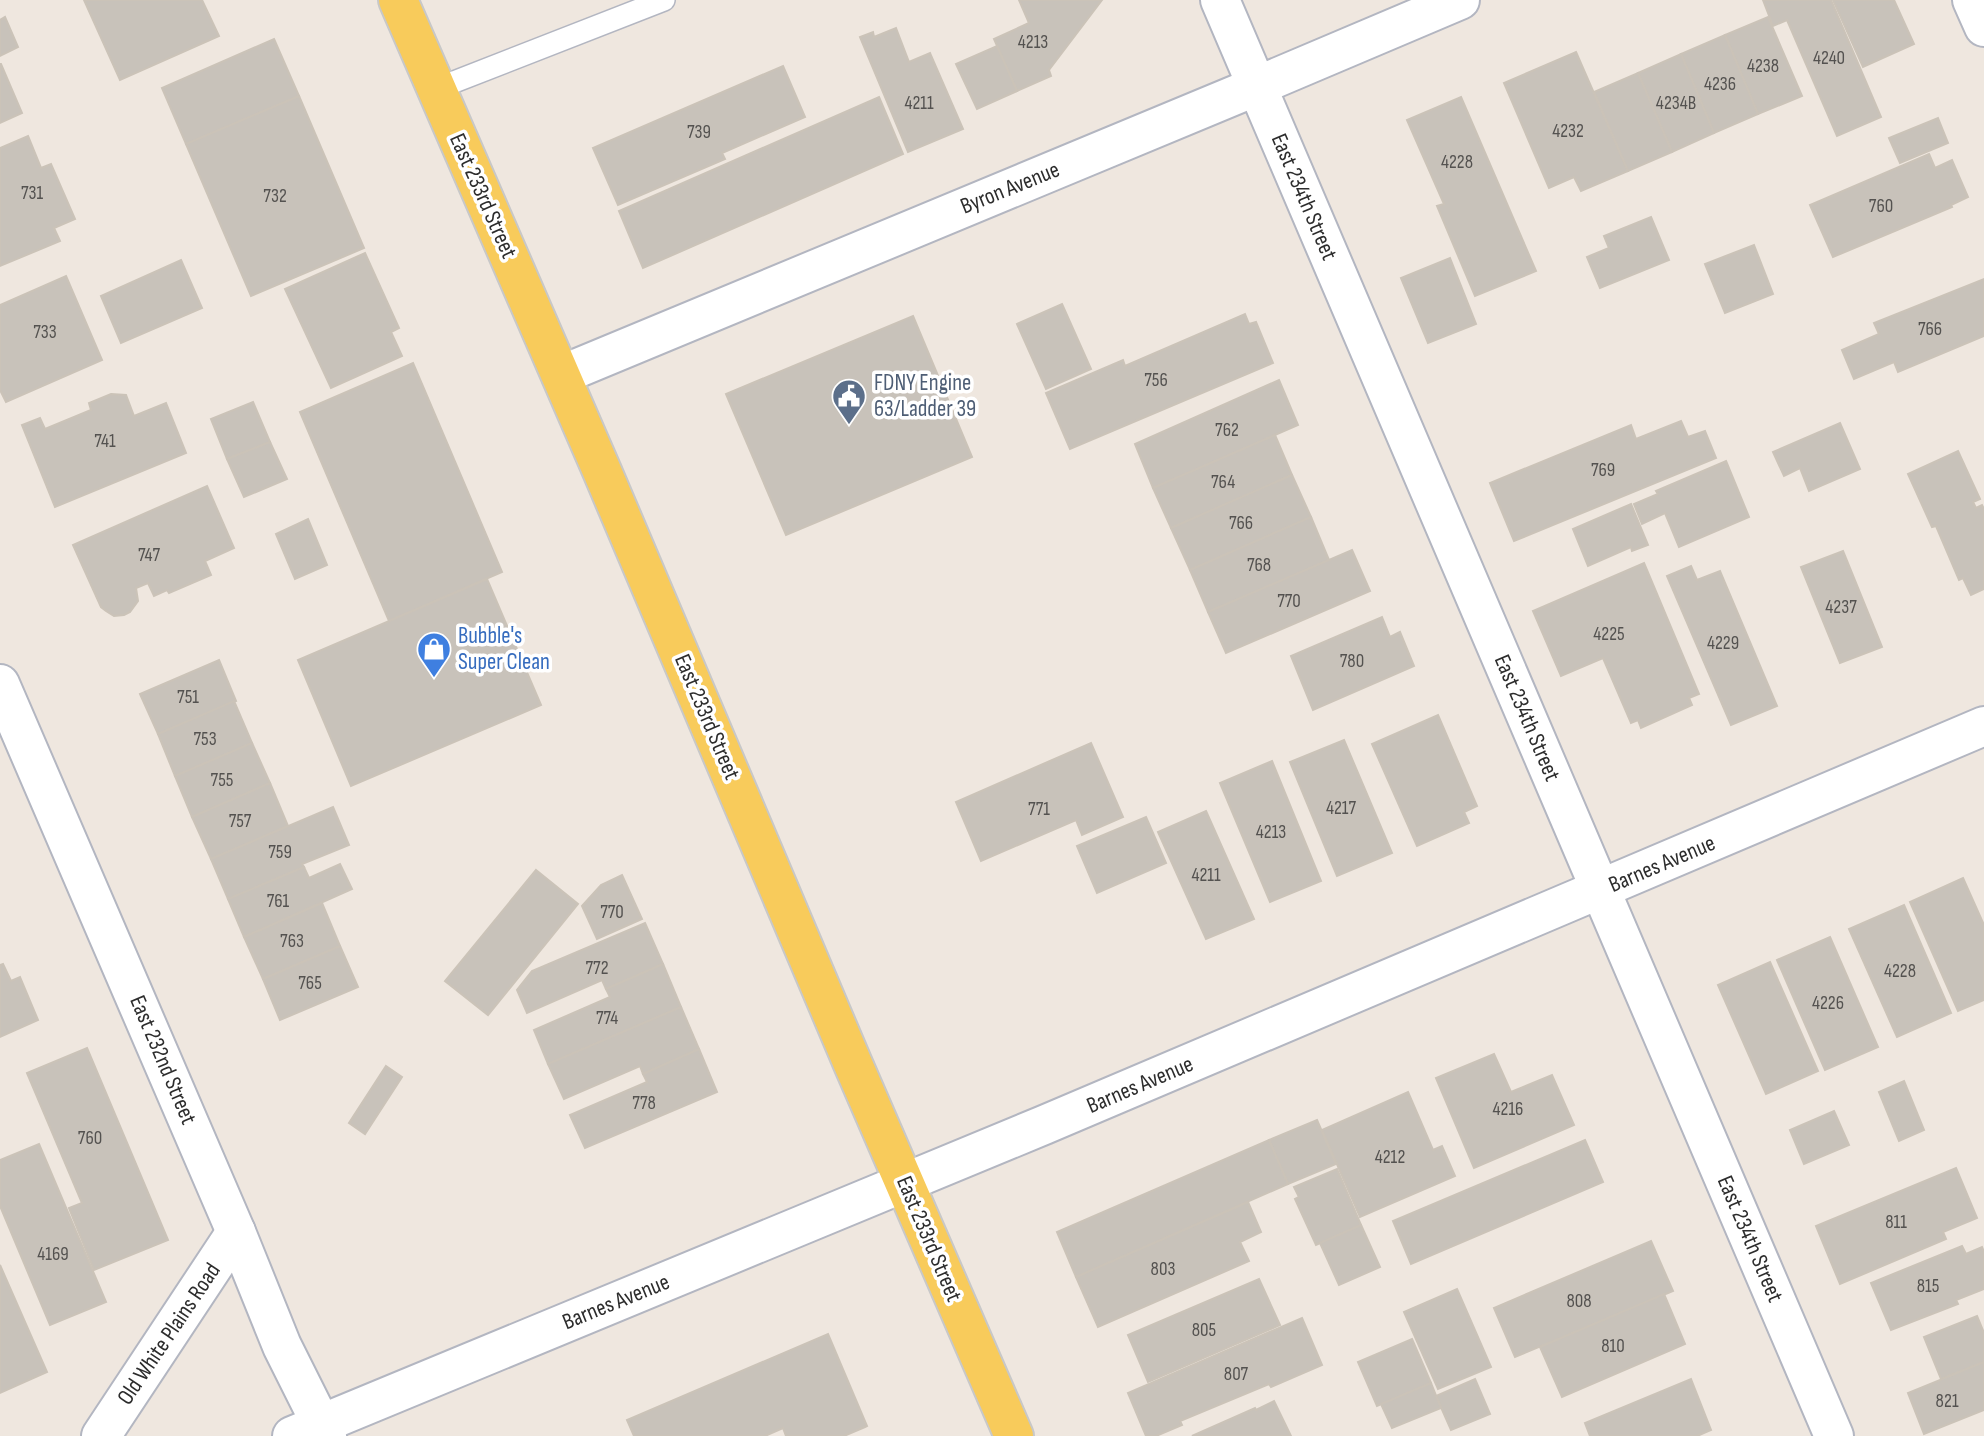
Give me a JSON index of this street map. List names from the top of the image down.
{
  "streets": {
    "main road": ["East 233rd Street"],
    "street": [
      "Byron Avenue",
      "East 234th Street",
      "Barnes Avenue",
      "East 232nd Street",
      "Old White Plains Road"
    ]
  },
  "crossings": [
    ["Byron Avenue", "East 233rd Street"],
    ["Byron Avenue", "East 234th Street"],
    ["East 233rd Street", "Barnes Avenue"],
    ["East 234th Street", "Barnes Avenue"],
    ["Barnes Avenue", "East 232nd Street"],
    ["East 232nd Street", "Old White Plains Road"]
  ],
  "places": {
    "public building": ["FDNY Engine 63/Ladder 39"],
    "shop": ["Bubble's Super Clean"]
  },
  "house_numbers": [
    "4213",
    "4240",
    "4238",
    "4236",
    "4211",
    "4234B",
    "4232",
    "739",
    "4228",
    "731",
    "732",
    "760",
    "766",
    "733",
    "756",
    "762",
    "741",
    "769",
    "764",
    "766",
    "747",
    "768",
    "770",
    "4237",
    "4225",
    "4229",
    "780",
    "751",
    "753",
    "755",
    "4217",
    "771",
    "757",
    "4213",
    "759",
    "4211",
    "761",
    "770",
    "763",
    "772",
    "4228",
    "765",
    "4226",
    "774",
    "778",
    "4216",
    "760",
    "4212",
    "811",
    "4169",
    "803",
    "815",
    "808",
    "805",
    "810",
    "807",
    "821"
  ]
}
